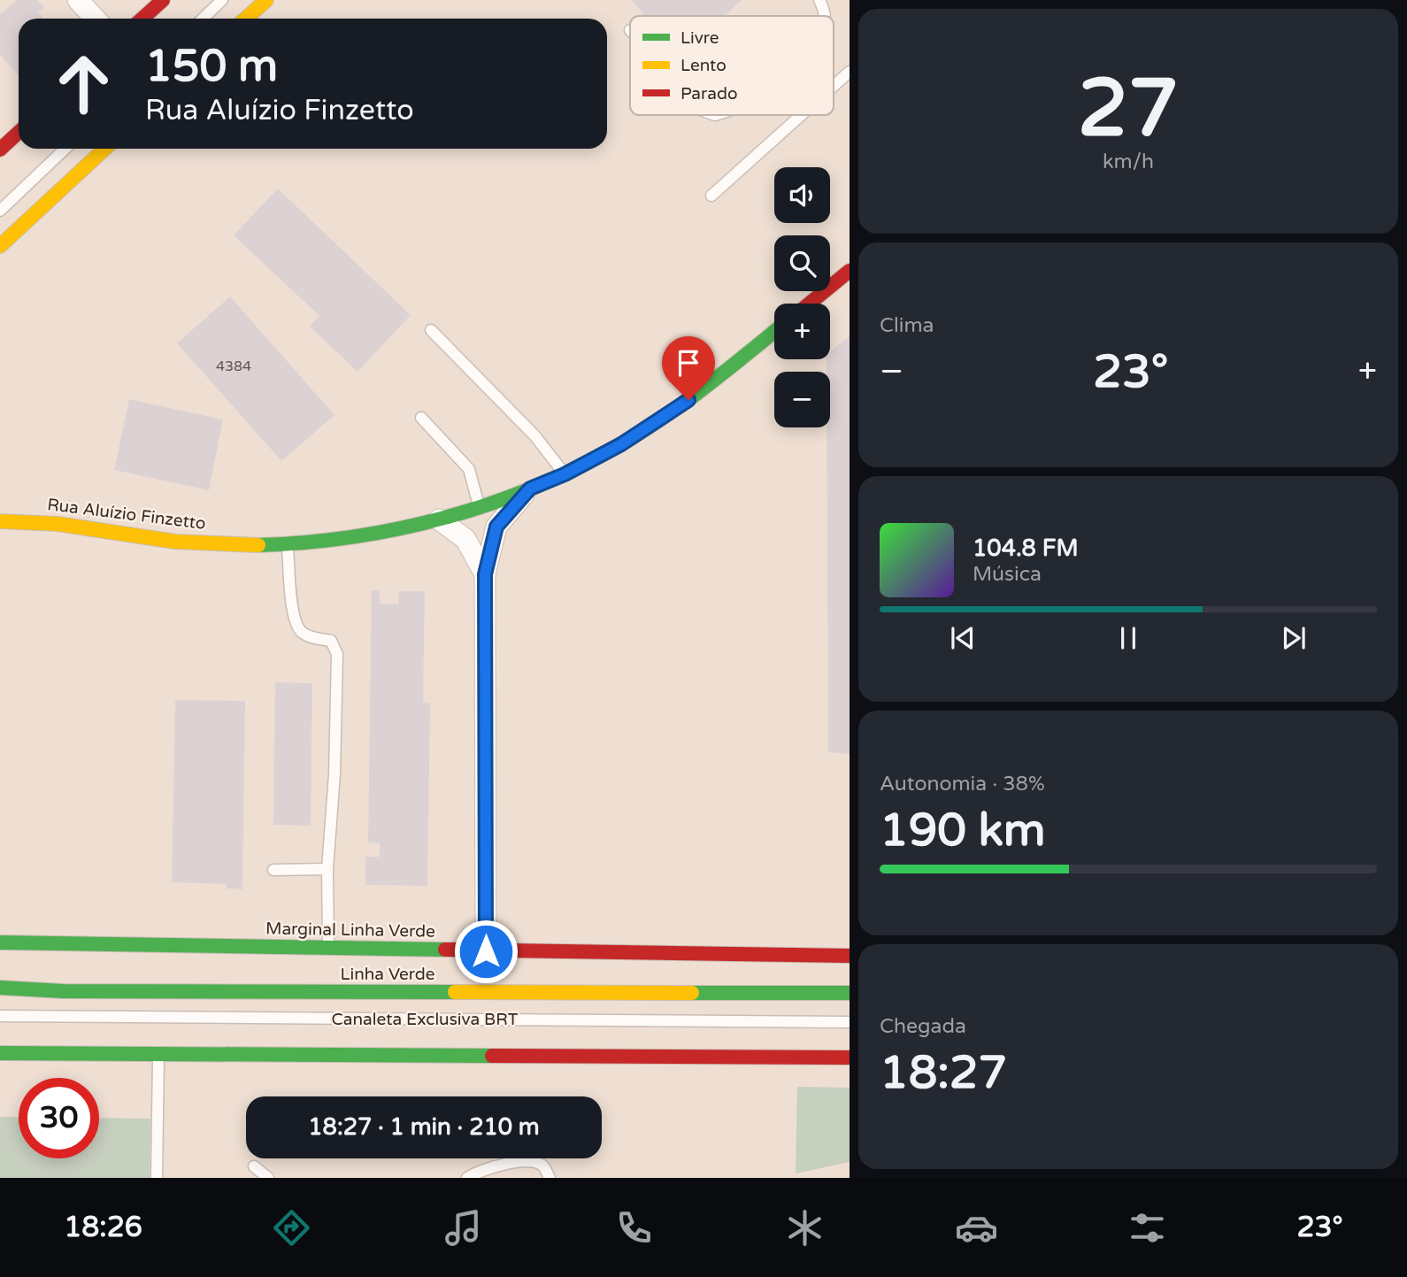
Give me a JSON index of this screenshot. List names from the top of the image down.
{
  "streets": {
    "main road": ["Rua Aluízio Finzetto", "Marginal Linha Verde", "Linha Verde"],
    "lane": ["Canaleta Exclusiva BRT"]
  },
  "house_numbers": ["4384"],
  "legend": ["Livre", "Lento", "Parado"],
  "page": {
    "tile": [
      ["27", "km/h"],
      "Clima",
      ["Autonomia · 38%", "190 km"],
      ["Chegada", "18:27"]
    ],
    "turn": ["150 m", "Rua Aluízio Finzetto"],
    "map_buttons": ["+", "−"],
    "heat": ["−", "23°", "+"],
    "song": ["104.8 FM", "Música"],
    "limit": "30",
    "trip": "18:27 · 1 min · 210 m",
    "tabs": ["18:26", "23°"]
  }
}
